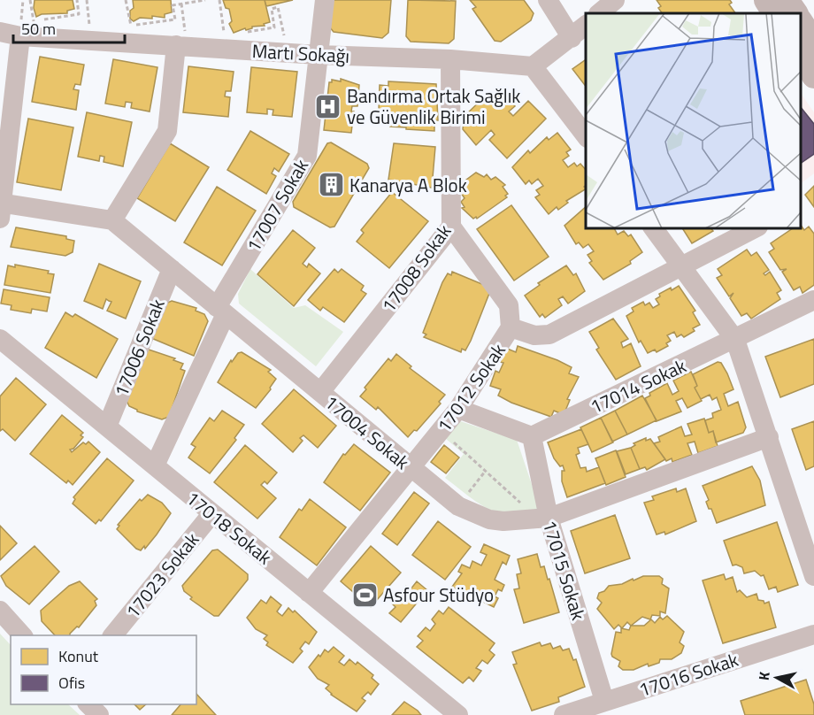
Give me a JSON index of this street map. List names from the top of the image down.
{
  "streets": {
    "street": [
      "Martı Sokağı",
      "17007 Sokak",
      "17008 Sokak",
      "17006 Sokak",
      "17014 Sokak",
      "17012 Sokak",
      "17004 Sokak",
      "17018 Sokak",
      "17015 Sokak",
      "17023 Sokak",
      "17016 Sokak"
    ]
  },
  "crossings": [
    ["Martı Sokağı", "17007 Sokak"],
    ["Martı Sokağı", "17008 Sokak"],
    ["17007 Sokak", "17004 Sokak"],
    ["17007 Sokak", "17018 Sokak"],
    ["17008 Sokak", "17004 Sokak"],
    ["17006 Sokak", "17004 Sokak"],
    ["17006 Sokak", "17018 Sokak"],
    ["17014 Sokak", "17015 Sokak"],
    ["17012 Sokak", "17004 Sokak"],
    ["17012 Sokak", "17018 Sokak"],
    ["17004 Sokak", "17015 Sokak"],
    ["17018 Sokak", "17023 Sokak"],
    ["17015 Sokak", "17016 Sokak"]
  ],
  "places": {
    "hospital": ["Bandırma Ortak Sağlık ve Güvenlik Birimi"],
    "building": ["Kanarya A Blok"],
    "sports": ["Asfour Stüdyo"]
  },
  "legend": ["Konut", "Ofis"],
  "scale_bar": "50 m",
  "north": "left"
}
